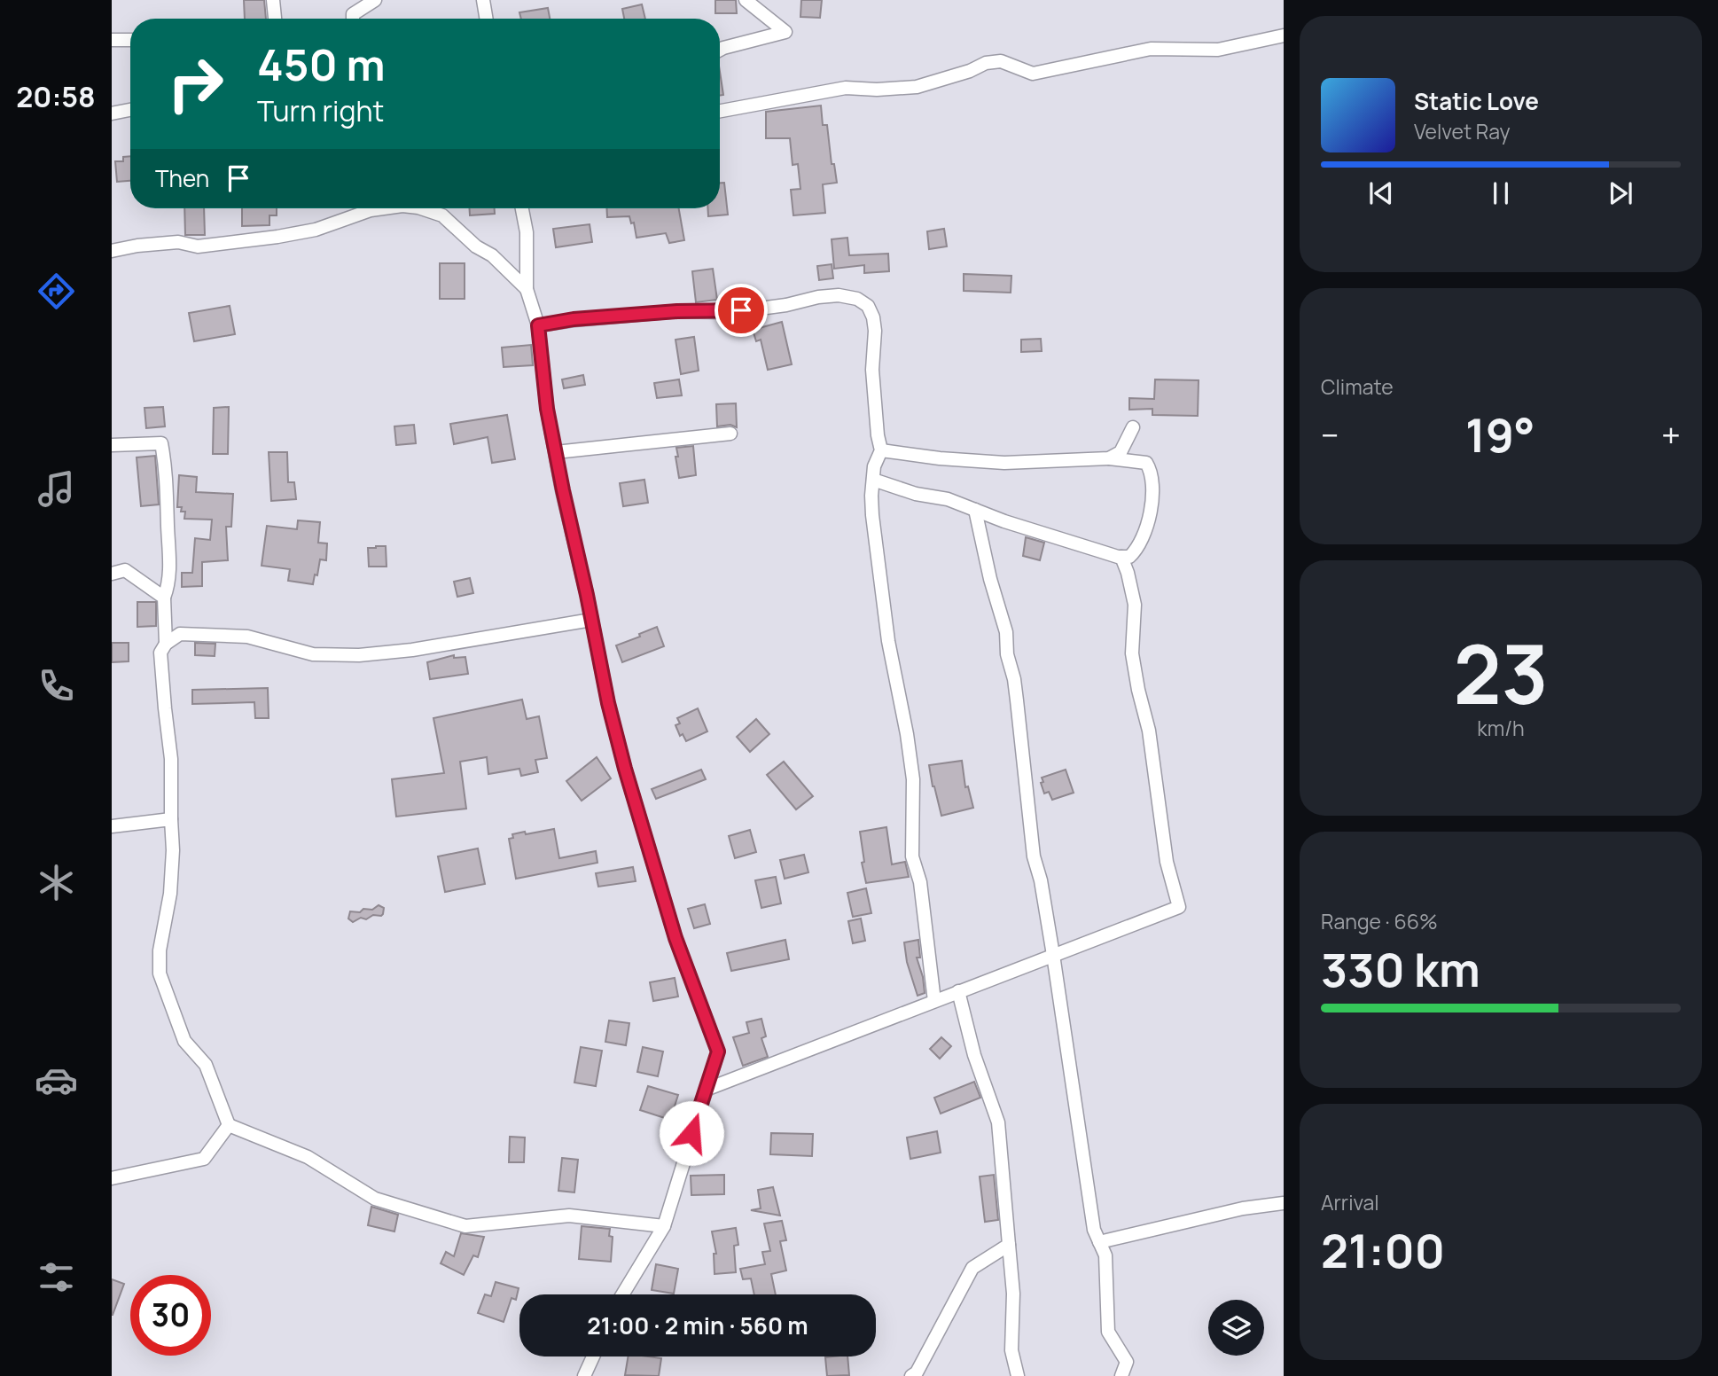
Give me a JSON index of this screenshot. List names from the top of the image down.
{
  "page": {
    "tabs": "20:58",
    "turn": ["450 m", "Turn right"],
    "song": ["Static Love", "Velvet Ray"],
    "then": "Then",
    "tile": [
      "Climate",
      ["23", "km/h"],
      ["Range · 66%", "330 km"],
      ["Arrival", "21:00"]
    ],
    "heat": ["−", "19°", "+"],
    "limit": "30",
    "trip": "21:00 · 2 min · 560 m"
  }
}
